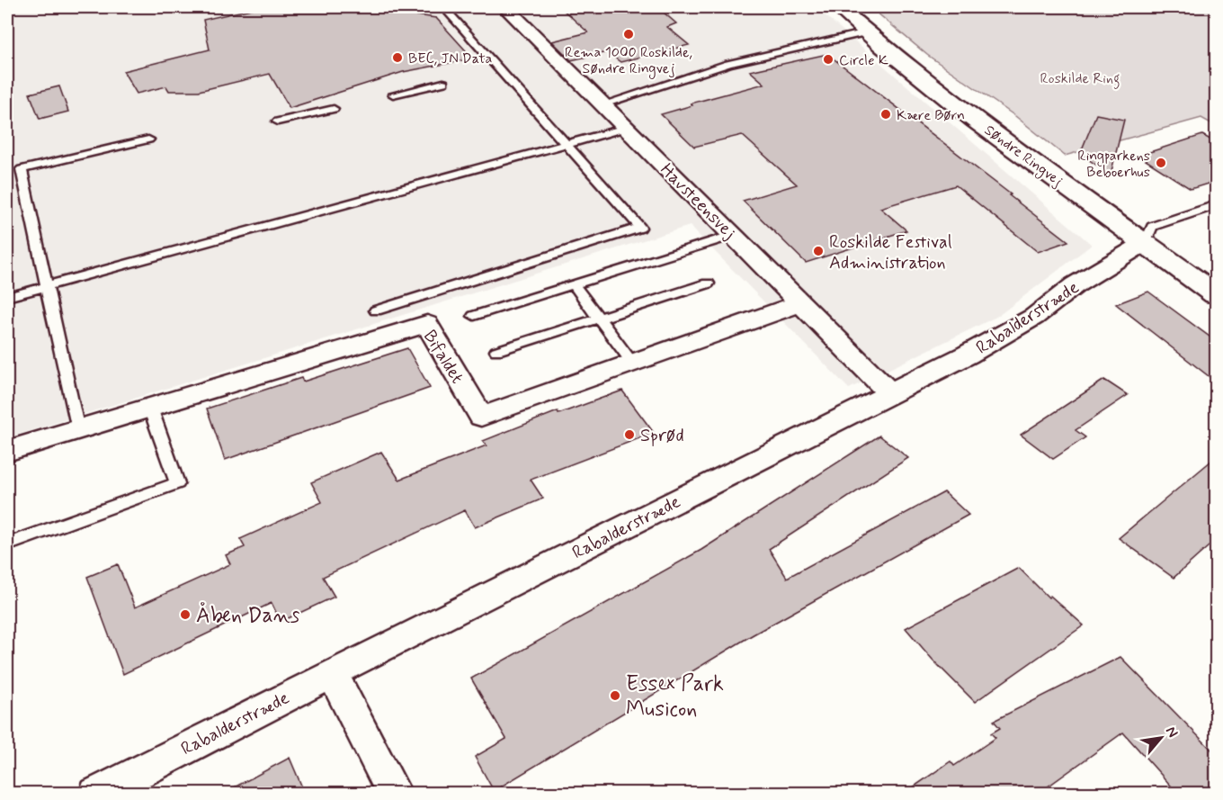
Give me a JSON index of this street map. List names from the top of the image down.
{
  "streets": {
    "main road": ["Søndre Ringvej"],
    "street": ["Havsteensvej", "Rabalderstræde", "Bifaldet"]
  },
  "crossings": [
    ["Søndre Ringvej", "Rabalderstræde"],
    ["Havsteensvej", "Rabalderstræde"],
    ["Havsteensvej", "Bifaldet"]
  ],
  "parks": ["Roskilde Ring"],
  "places": [
    "Rema 1000 Roskilde, Søndre Ringvej",
    "BEC, JN Data",
    "Circle K",
    "Kære Børn",
    "Ringparkens Beboerhus",
    "Roskilde Festival Administration",
    "Sprød",
    "Åben Dans",
    "Essex Park Musicon"
  ],
  "north": "top right"
}
